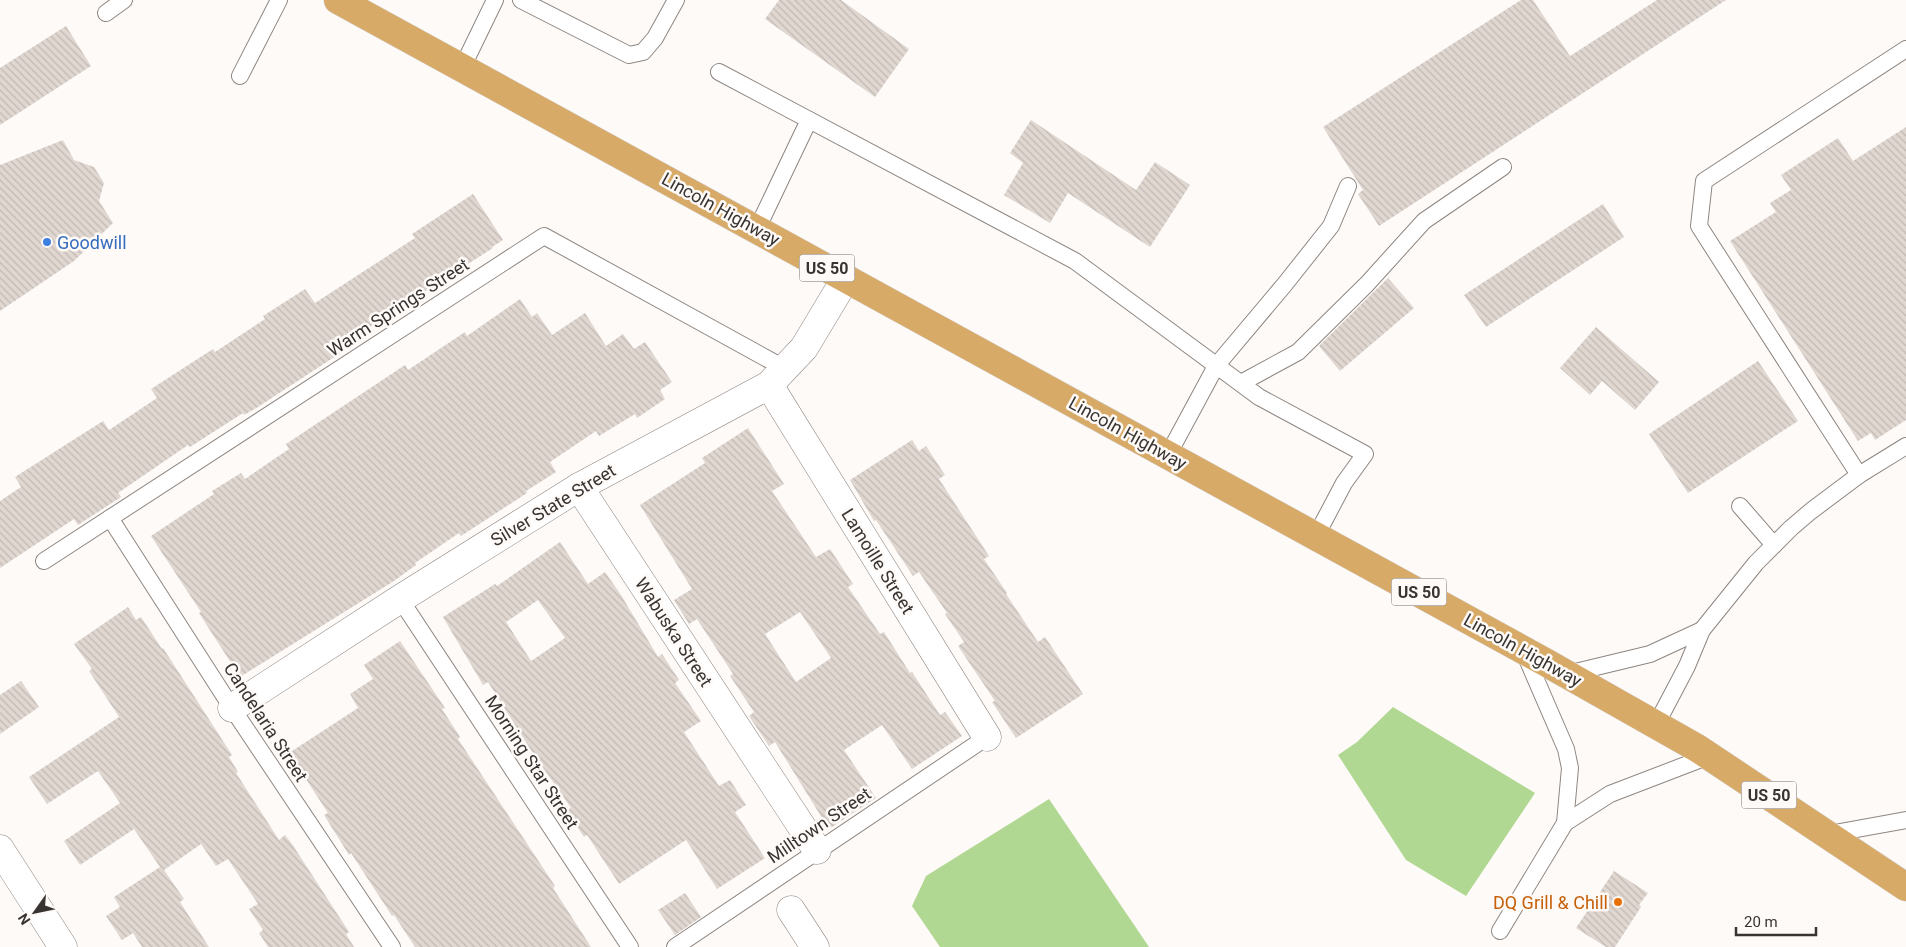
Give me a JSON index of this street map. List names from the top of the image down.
{
  "streets": {
    "highway": ["Lincoln Highway", "US 50"],
    "street": ["Silver State Street", "Lamoille Street", "Wabuska Street"],
    "lane": [
      "Warm Springs Street",
      "Candelaria Street",
      "Morning Star Street",
      "Milltown Street"
    ]
  },
  "crossings": [
    ["Lincoln Highway", "Silver State Street"],
    ["Warm Springs Street", "Silver State Street"],
    ["Warm Springs Street", "Lamoille Street"],
    ["Warm Springs Street", "Candelaria Street"],
    ["Silver State Street", "Lamoille Street"],
    ["Silver State Street", "Wabuska Street"],
    ["Silver State Street", "Candelaria Street"],
    ["Silver State Street", "Morning Star Street"],
    ["Lamoille Street", "Milltown Street"],
    ["Wabuska Street", "Milltown Street"]
  ],
  "places": ["Goodwill", "DQ Grill & Chill"],
  "scale_bar": "20 m",
  "north": "bottom left"
}
